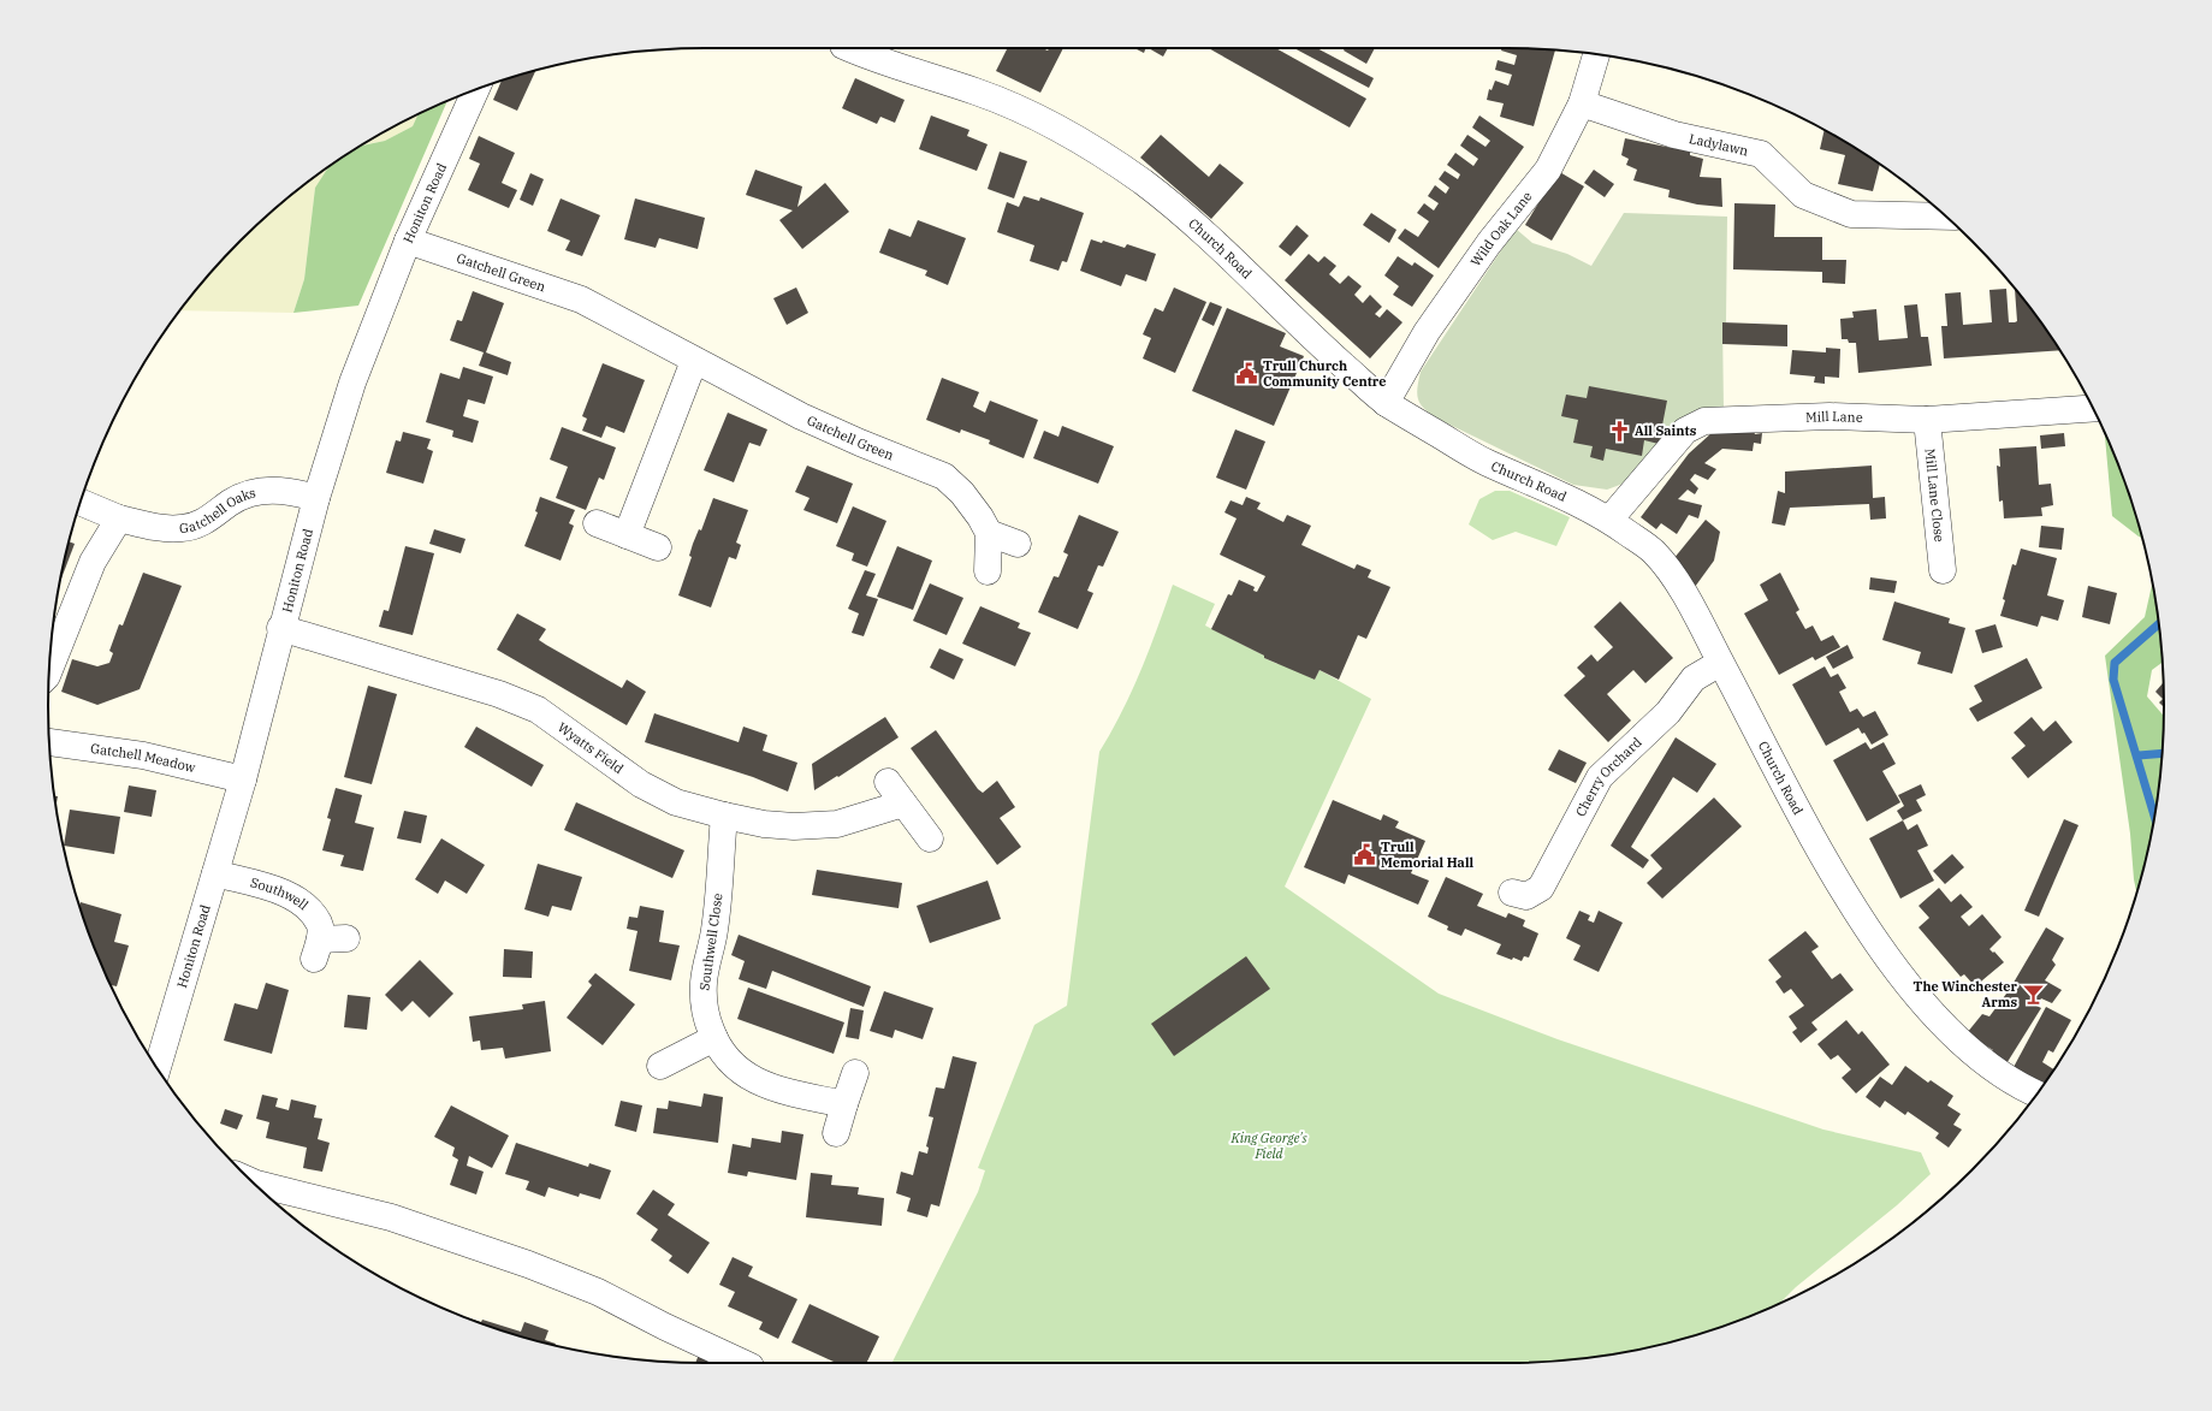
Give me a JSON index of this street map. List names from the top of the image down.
{
  "streets": {
    "street": [
      "Ladylawn",
      "Honiton Road",
      "Wild Oak Lane",
      "Church Road",
      "Gatchell Green",
      "Mill Lane",
      "Mill Lane Close",
      "Gatchell Oaks",
      "Wyatts Field",
      "Gatchell Meadow",
      "Cherry Orchard",
      "Southwell",
      "Southwell Close"
    ]
  },
  "crossings": [
    ["Ladylawn", "Wild Oak Lane"],
    ["Honiton Road", "Gatchell Green"],
    ["Honiton Road", "Gatchell Oaks"],
    ["Honiton Road", "Wyatts Field"],
    ["Honiton Road", "Gatchell Meadow"],
    ["Honiton Road", "Southwell"],
    ["Wild Oak Lane", "Church Road"],
    ["Church Road", "Mill Lane"],
    ["Church Road", "Cherry Orchard"],
    ["Mill Lane", "Mill Lane Close"],
    ["Wyatts Field", "Southwell Close"]
  ],
  "parks": ["King George's Field"],
  "places": {
    "public building": ["Trull Church Community Centre", "Trull Memorial Hall"],
    "church": ["All Saints"],
    "bar": ["The Winchester Arms"]
  }
}
